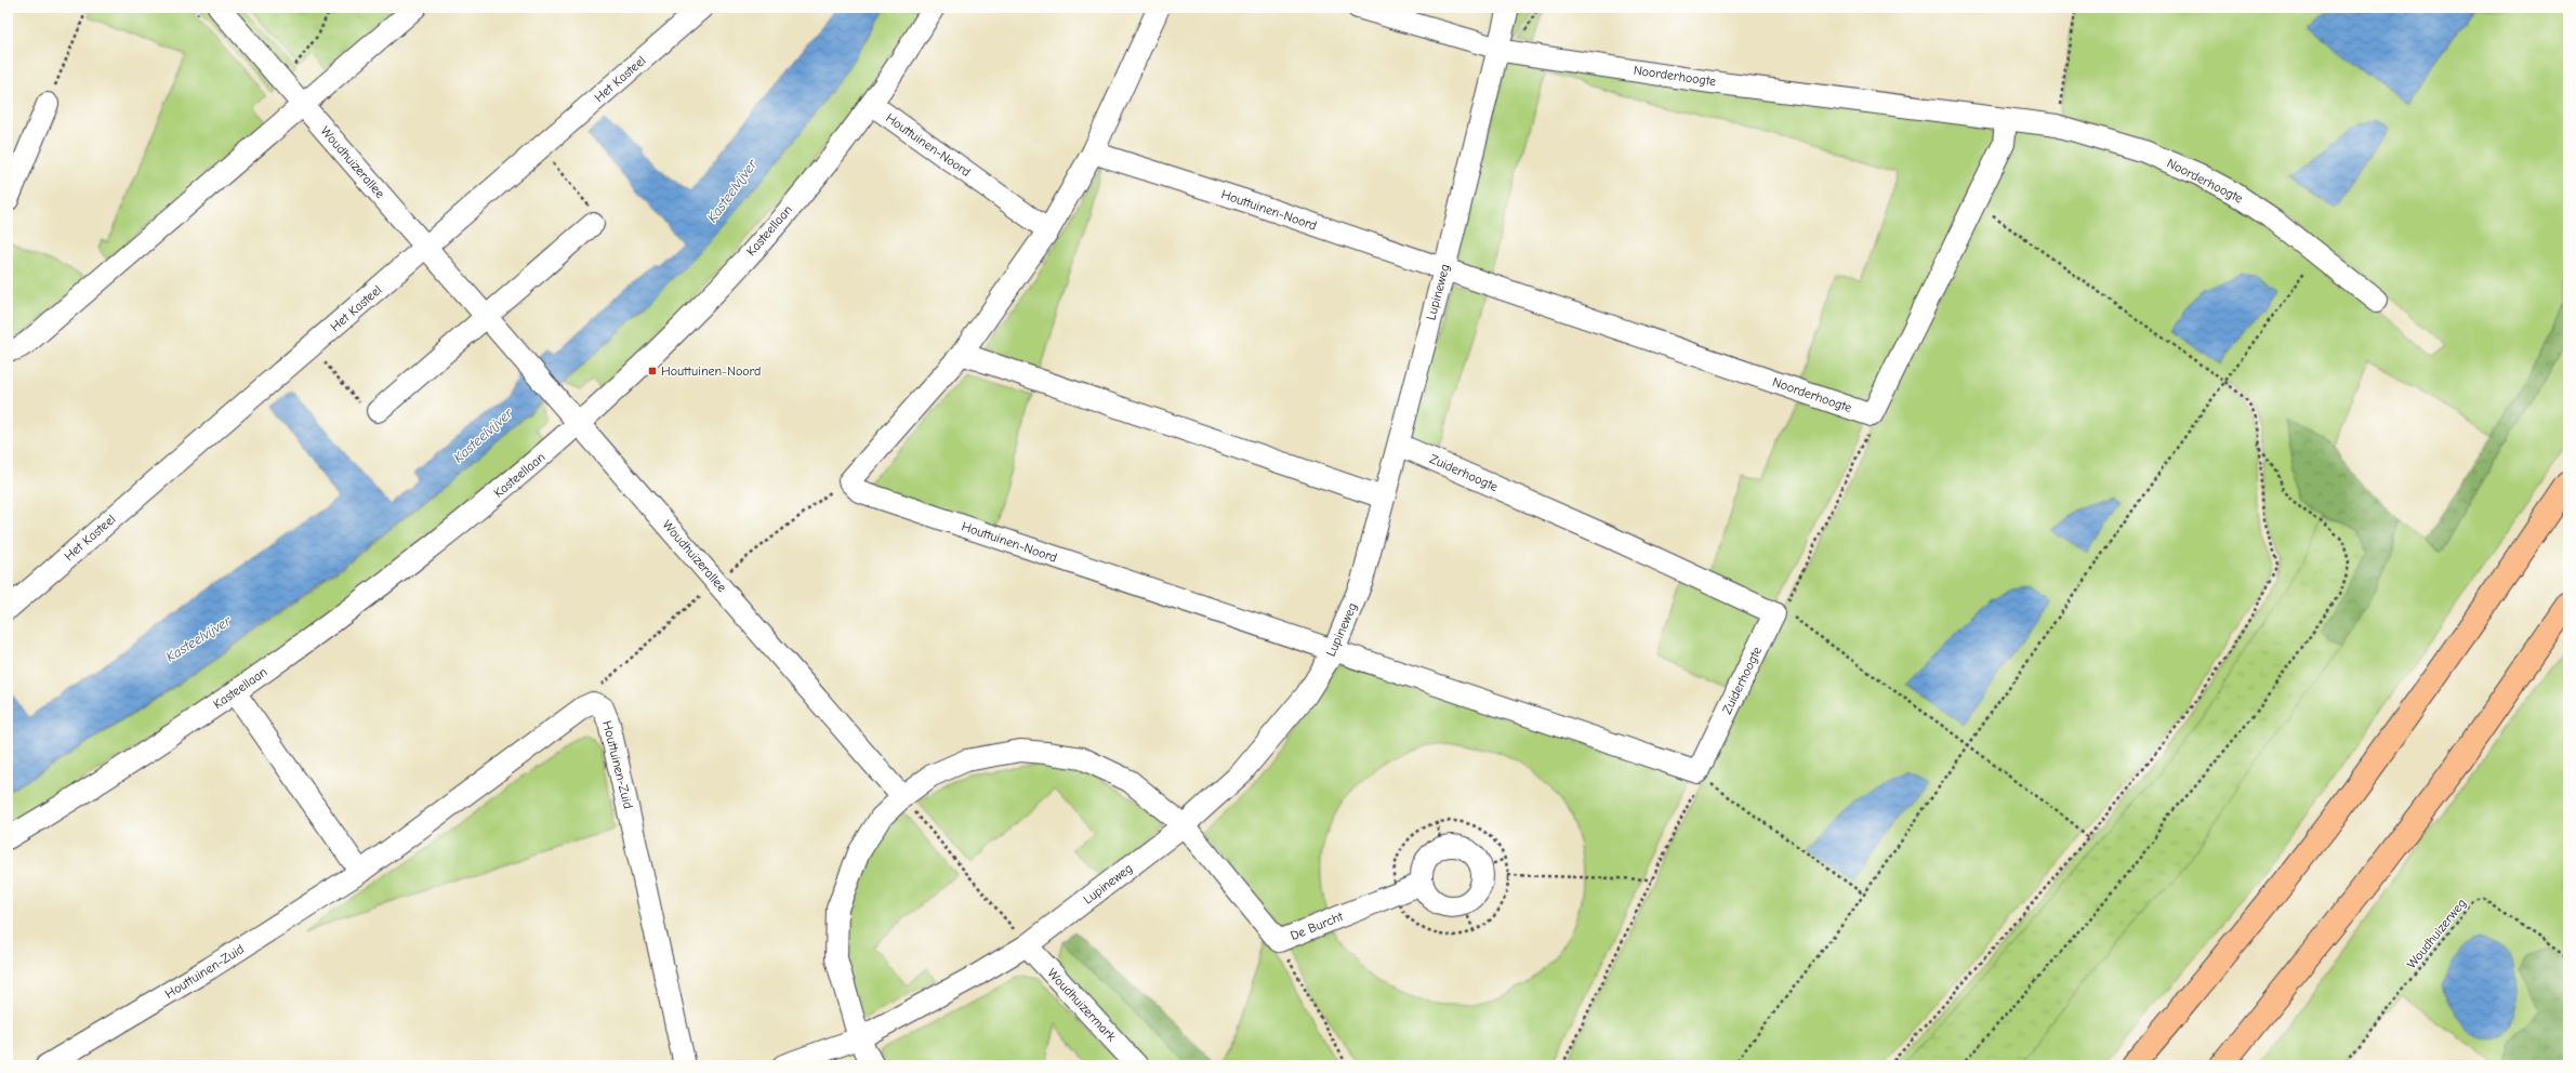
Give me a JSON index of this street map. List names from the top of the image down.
{
  "streets": {
    "street": [
      "Noorderhoogte",
      "Het Kasteel",
      "Houttuinen-Noord",
      "Woudhuizerallee",
      "Kasteellaan",
      "Lupineweg",
      "Zuiderhoogte",
      "Houttuinen-Zuid",
      "De Burcht",
      "Woudhuizermark"
    ],
    "path": ["Woudhuizerweg"]
  },
  "crossings": [
    ["Noorderhoogte", "Houttuinen-Noord"],
    ["Noorderhoogte", "Lupineweg"],
    ["Het Kasteel", "Woudhuizerallee"],
    ["Houttuinen-Noord", "Kasteellaan"],
    ["Houttuinen-Noord", "Lupineweg"],
    ["Woudhuizerallee", "Kasteellaan"],
    ["Lupineweg", "Zuiderhoogte"],
    ["Lupineweg", "De Burcht"],
    ["Lupineweg", "Woudhuizermark"]
  ],
  "water": ["Kasteelvijver"],
  "places": {
    "transit": ["Houttuinen-Noord"]
  }
}
